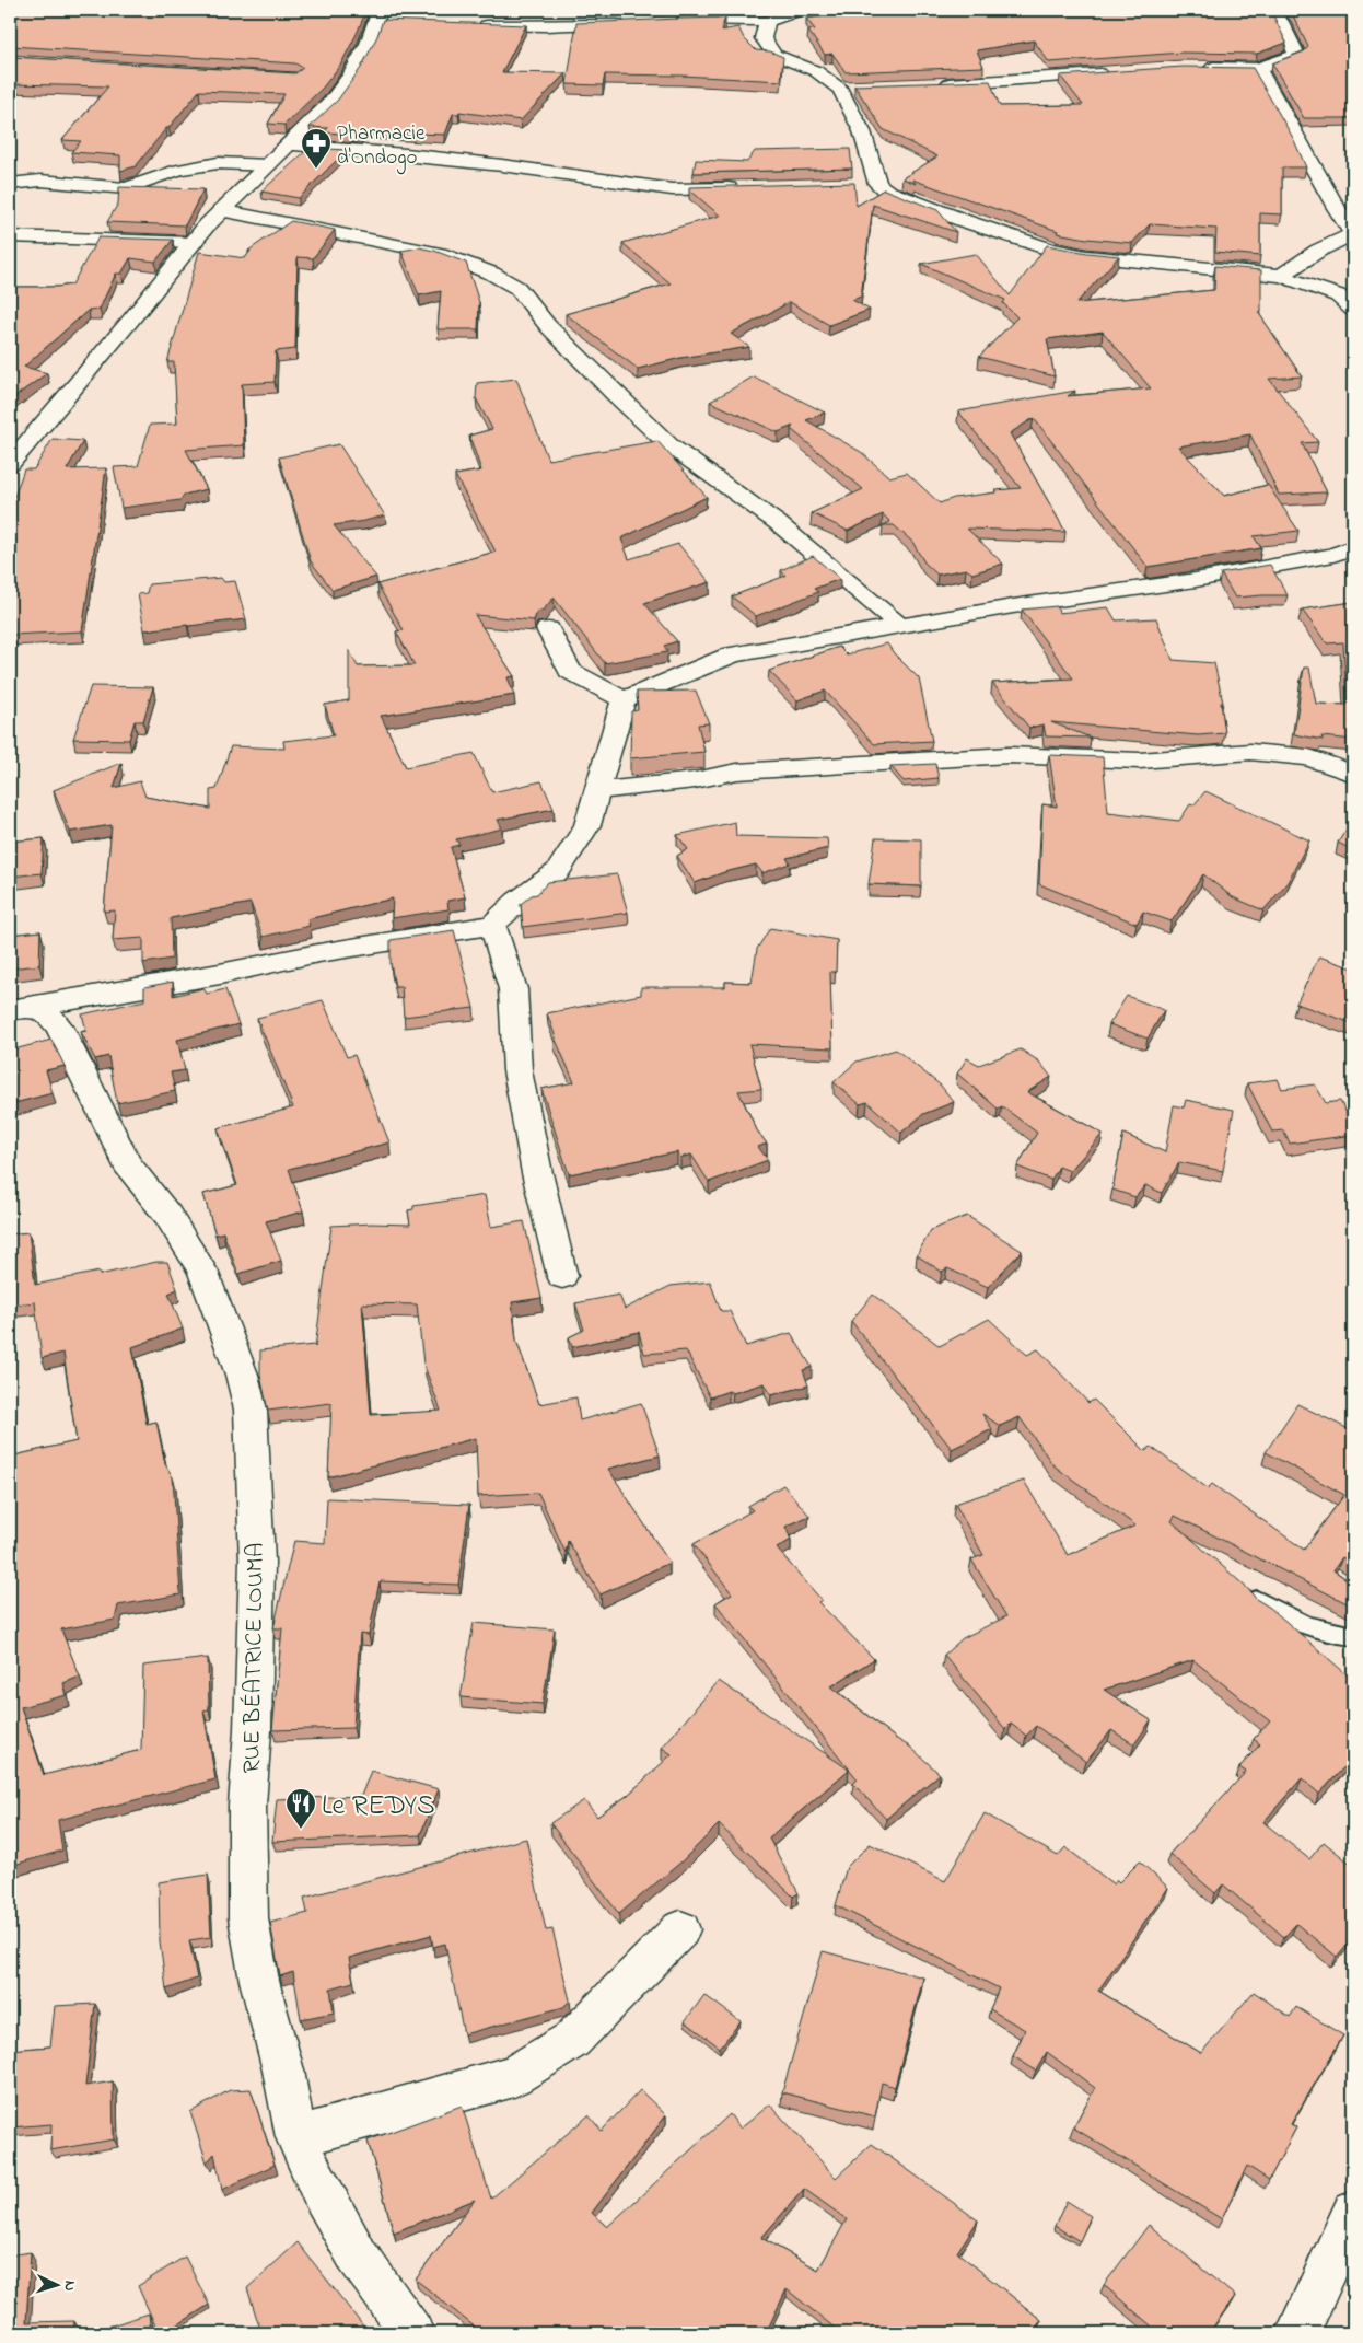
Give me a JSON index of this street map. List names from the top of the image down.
{
  "streets": {
    "street": ["RUE BÉATRICE LOUMA"]
  },
  "places": {
    "pharmacy": ["Pharmacie d'Ondogo"],
    "restaurant": ["Le REDYS"]
  },
  "north": "right"
}
